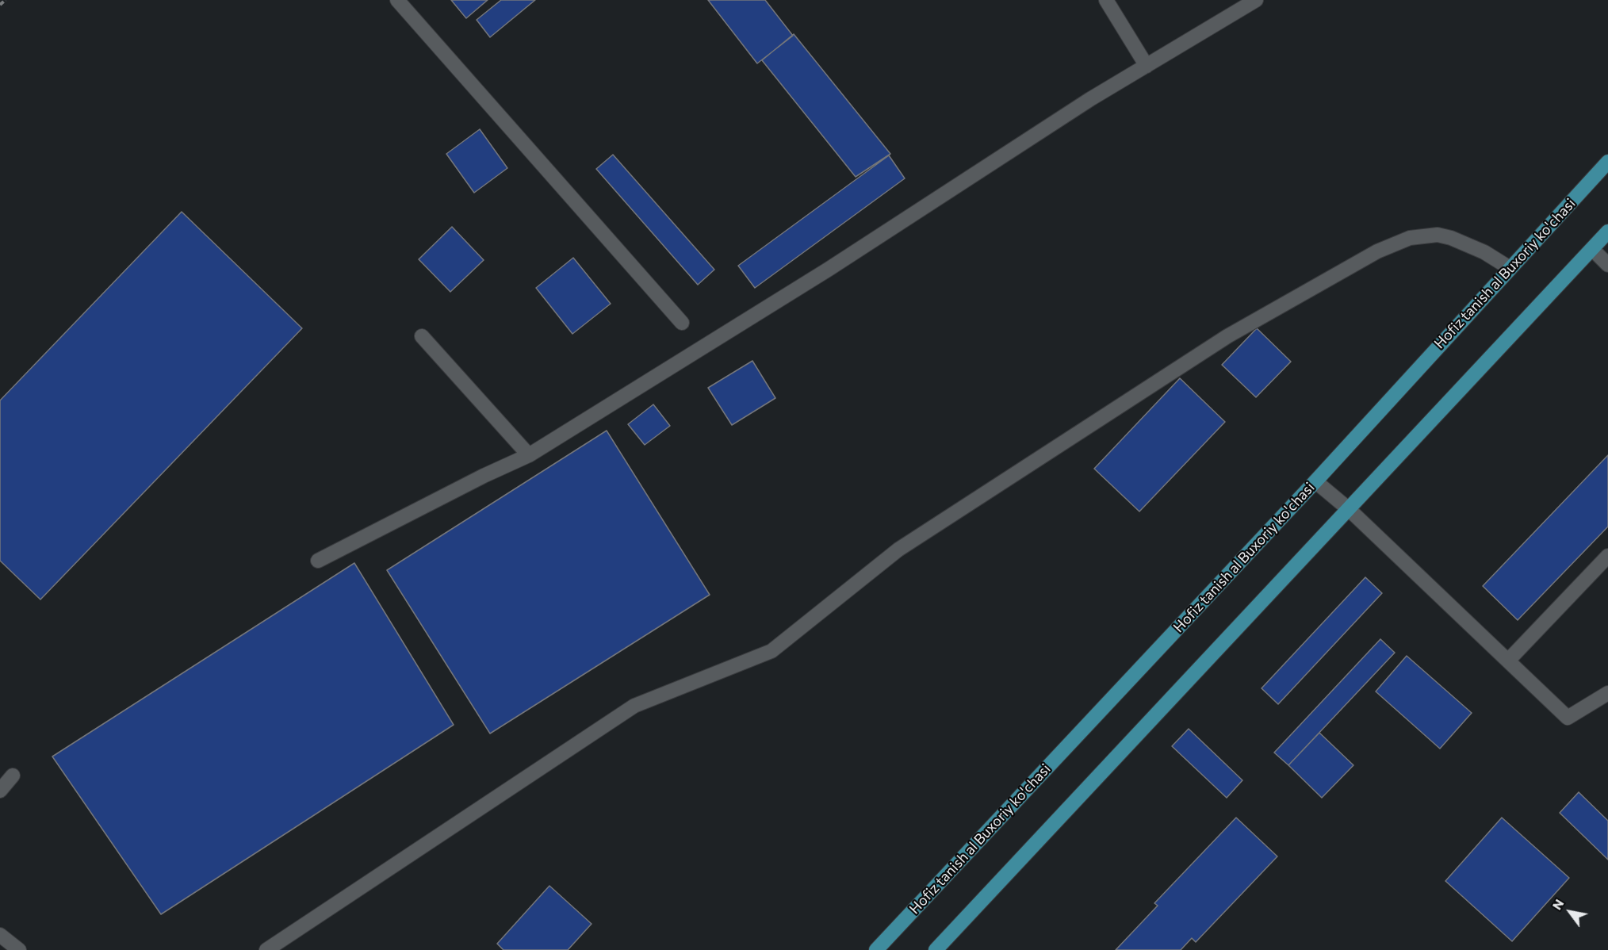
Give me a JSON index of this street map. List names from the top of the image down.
{
  "streets": {
    "main road": ["Hofiz tanish al Buxoriy ko'chasi"]
  },
  "north": "top left"
}
